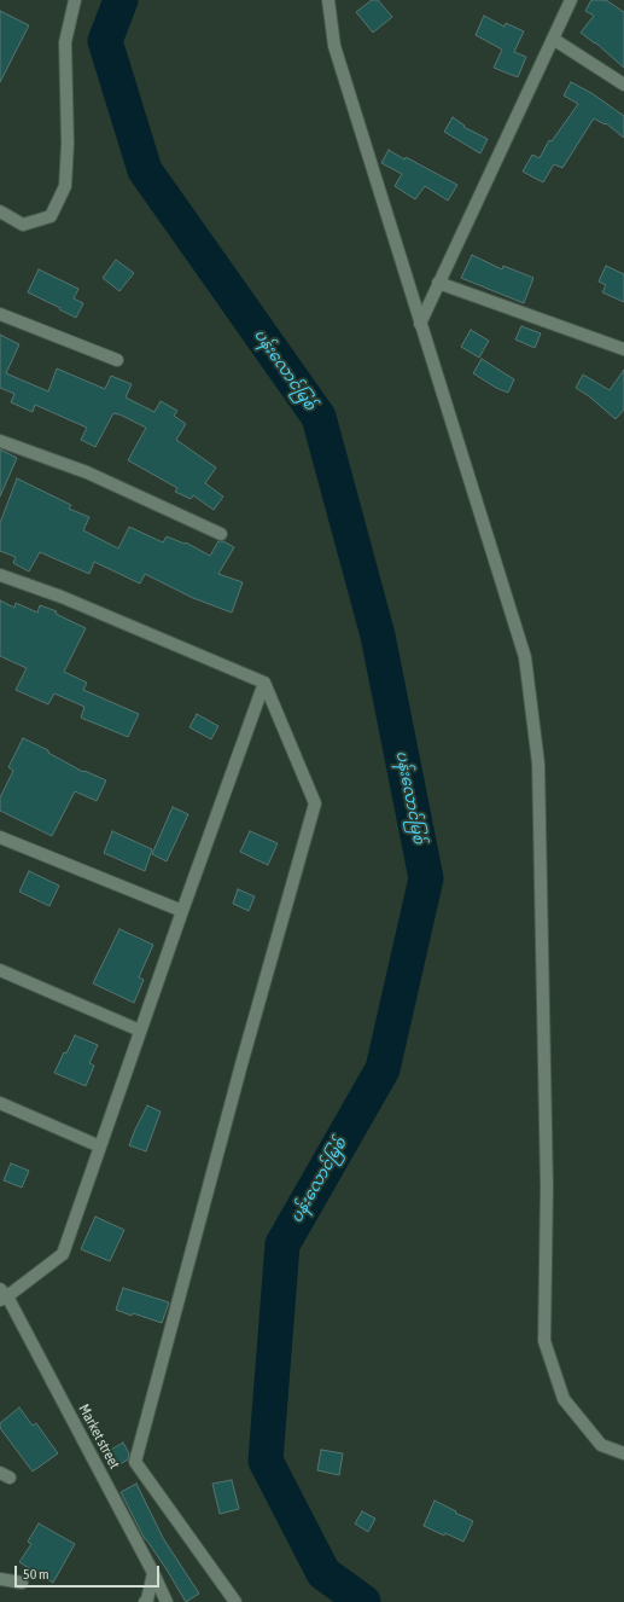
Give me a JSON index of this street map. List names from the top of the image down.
{
  "streets": {
    "street": ["Market street"]
  },
  "water": ["ပန်းလောင်မြစ်"],
  "scale_bar": "50 m"
}
